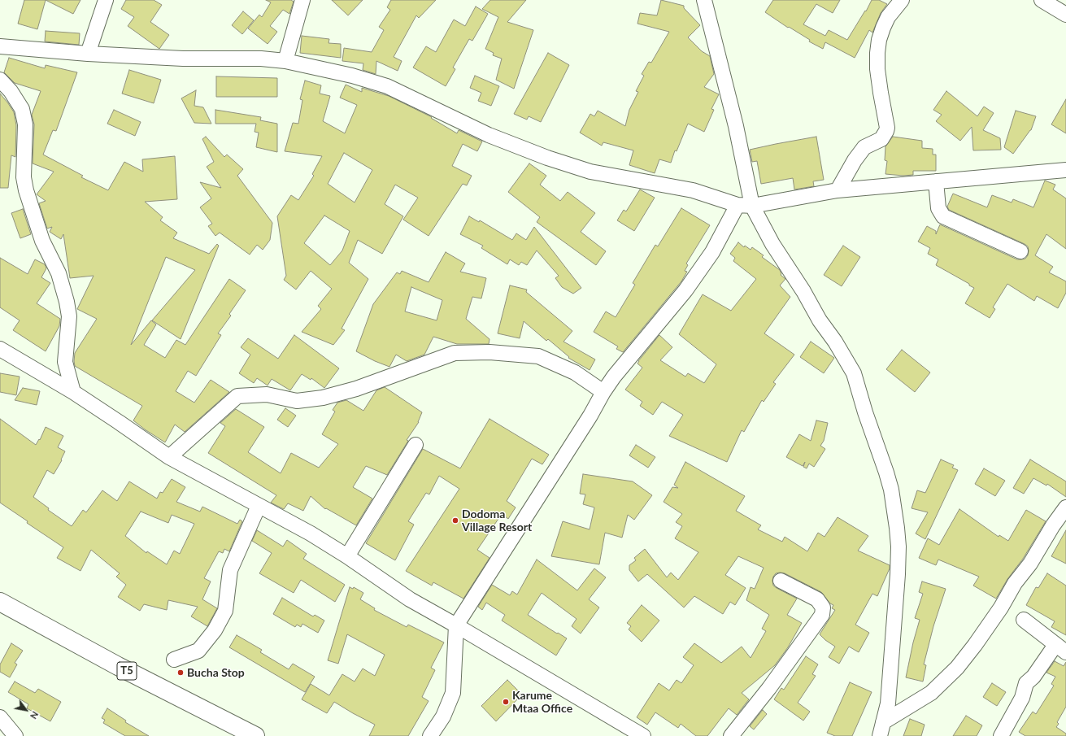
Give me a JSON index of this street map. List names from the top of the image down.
{
  "streets": {
    "highway": ["T5"]
  },
  "places": ["Dodoma Village Resort", "Bucha Stop", "Karume Mtaa Office"],
  "north": "bottom right"
}
